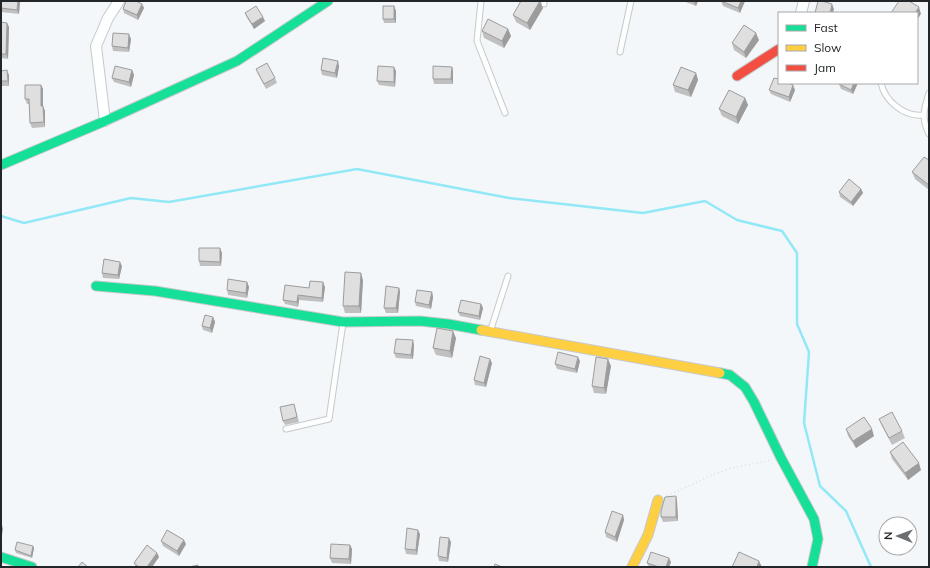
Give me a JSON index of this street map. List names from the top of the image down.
{
  "legend": ["Fast", "Slow", "Jam"],
  "north": "left"
}
